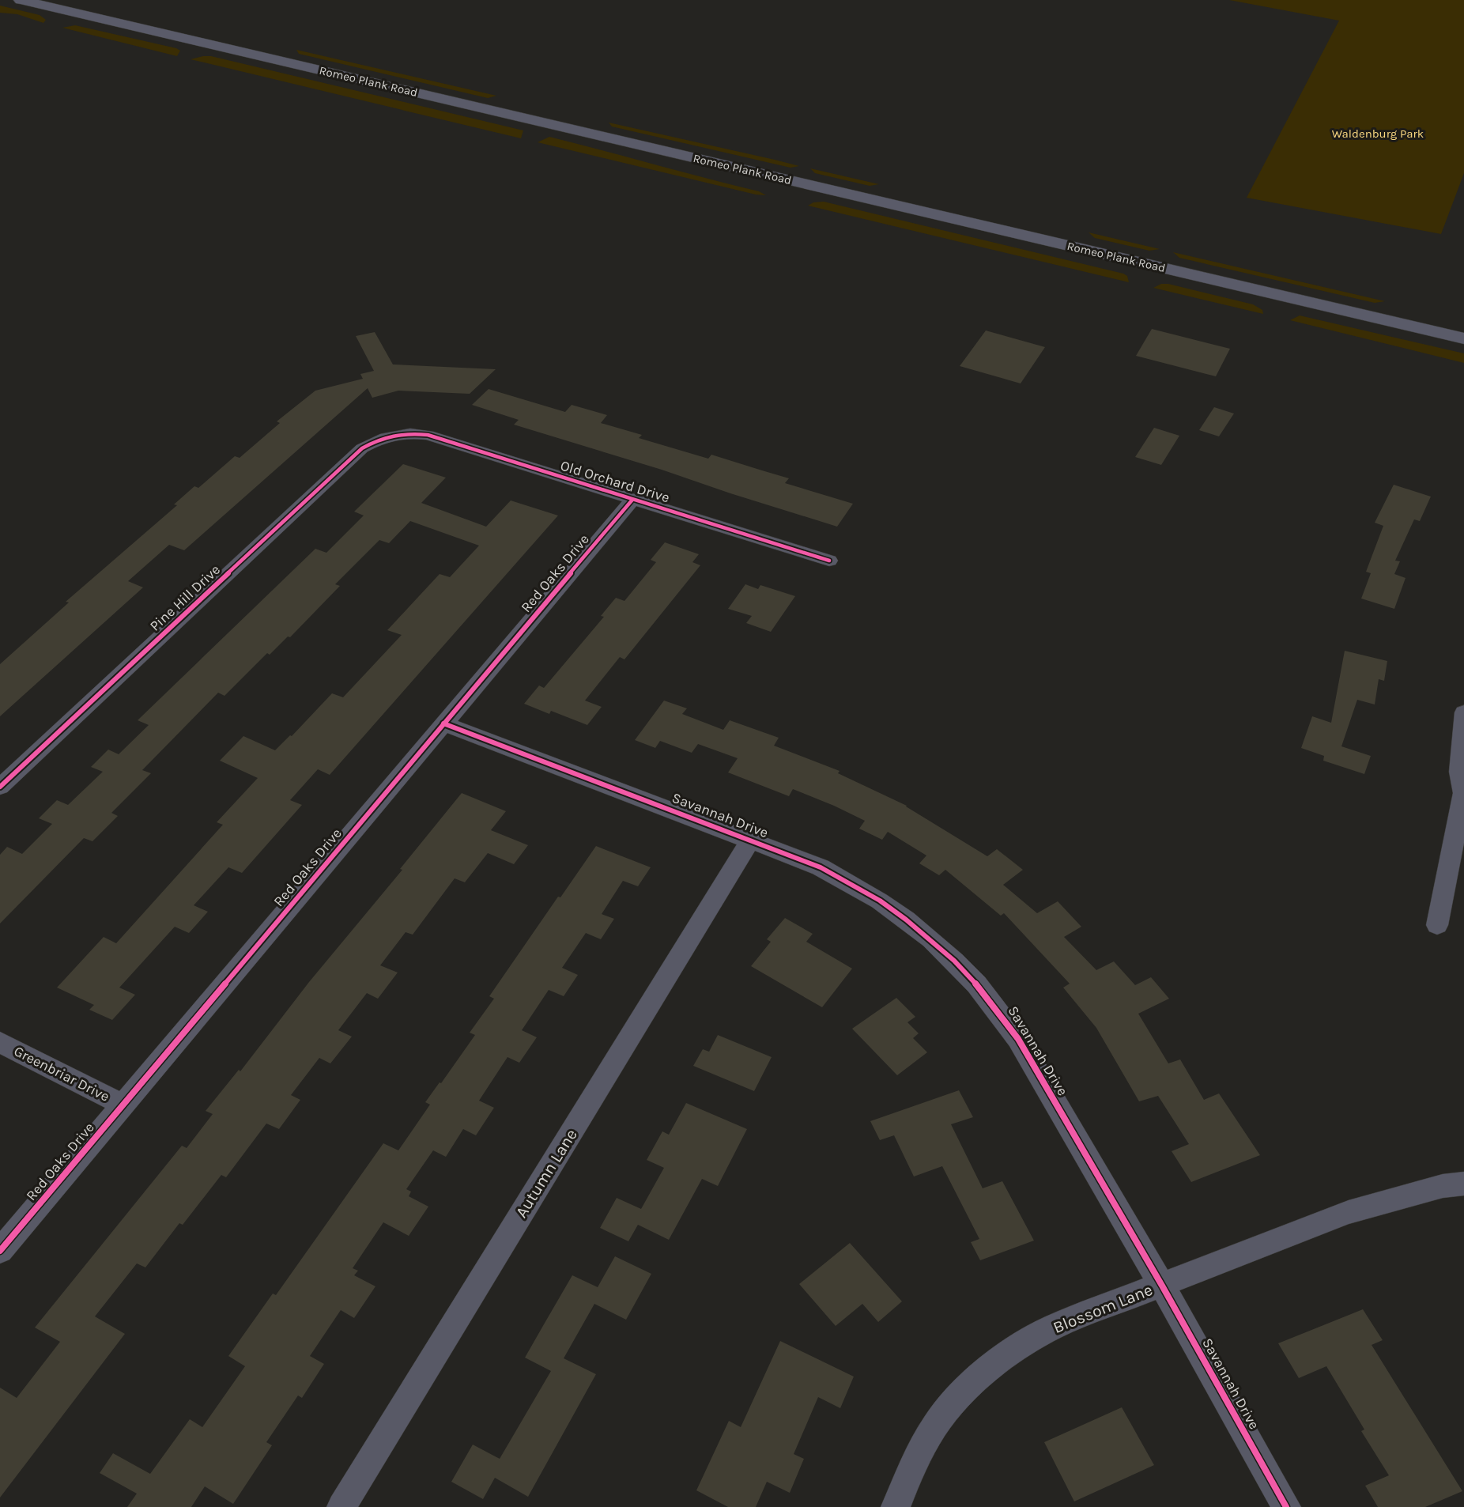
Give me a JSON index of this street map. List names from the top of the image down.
{
  "streets": {
    "main road": ["Romeo Plank Road"],
    "street": [
      "Old Orchard Drive",
      "Red Oaks Drive",
      "Pine Hill Drive",
      "Savannah Drive",
      "Greenbriar Drive",
      "Autumn Lane",
      "Blossom Lane"
    ]
  },
  "crossings": [
    ["Old Orchard Drive", "Red Oaks Drive"],
    ["Old Orchard Drive", "Pine Hill Drive"],
    ["Red Oaks Drive", "Savannah Drive"],
    ["Red Oaks Drive", "Greenbriar Drive"],
    ["Savannah Drive", "Autumn Lane"],
    ["Savannah Drive", "Blossom Lane"]
  ],
  "parks": ["Waldenburg Park"]
}
